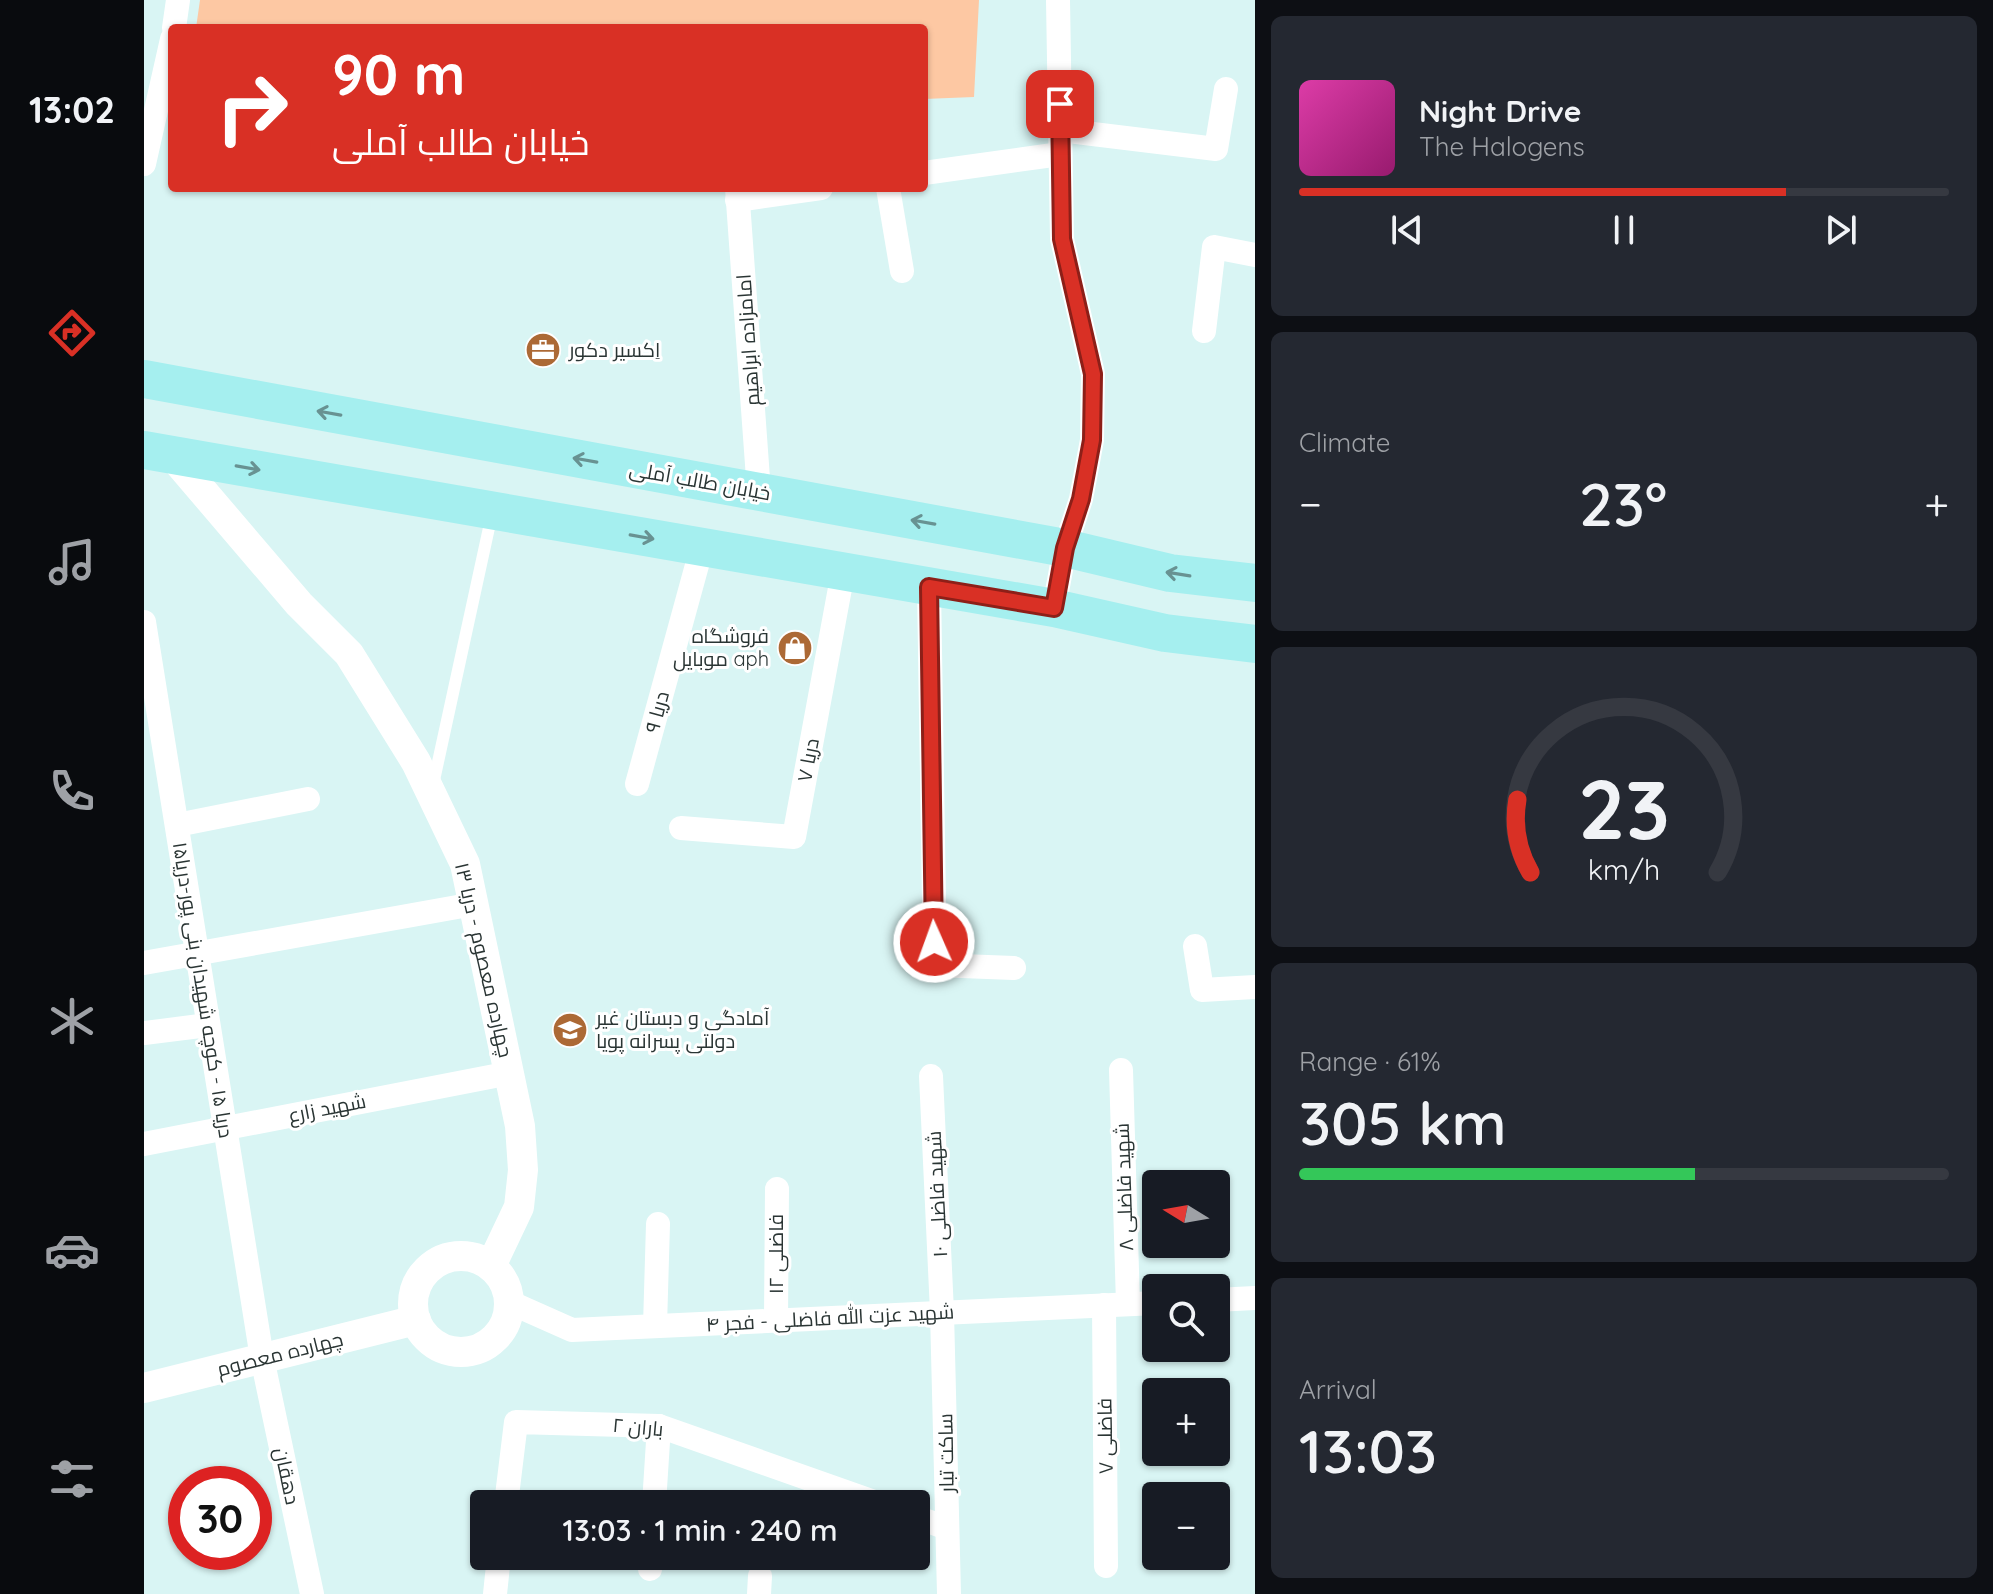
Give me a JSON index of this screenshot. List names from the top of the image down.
{
  "streets": {
    "main road": ["خیابان طالب آملی"],
    "street": [
      "امامزاده ابراهیم",
      "دریا ۹",
      "دریا ۷",
      "چهارده معصوم - دریا ۱۳",
      "دریا ۱۵ - كوچه شهيدان بنی پور-دريا۱۵",
      "شهید زارع",
      "شهید فاضلی ۸",
      "شهید فاضلی ۱۰",
      "فاضلی ۱۲",
      "شهید عزت الله فاضلی - فجر ۴",
      "چهارده معصوم",
      "باران ۲",
      "فاضلی ۷",
      "ساکت تبار",
      "دهقان"
    ]
  },
  "crossings": [
    ["امامزاده ابراهیم", "خیابان طالب آملی"],
    ["چهارده معصوم - دریا ۱۳", "شهید زارع"],
    ["چهارده معصوم - دریا ۱۳", "شهید عزت الله فاضلی - فجر ۴"],
    ["چهارده معصوم - دریا ۱۳", "چهارده معصوم"],
    ["دریا ۱۵ - كوچه شهيدان بنی پور-دريا۱۵", "شهید زارع"],
    ["دریا ۱۵ - كوچه شهيدان بنی پور-دريا۱۵", "چهارده معصوم"],
    ["دریا ۱۵ - كوچه شهيدان بنی پور-دريا۱۵", "دهقان"],
    ["شهید فاضلی ۸", "شهید عزت الله فاضلی - فجر ۴"],
    ["شهید فاضلی ۸", "فاضلی ۷"],
    ["شهید فاضلی ۱۰", "شهید عزت الله فاضلی - فجر ۴"],
    ["شهید فاضلی ۱۰", "ساکت تبار"],
    ["فاضلی ۱۲", "شهید عزت الله فاضلی - فجر ۴"],
    ["شهید عزت الله فاضلی - فجر ۴", "چهارده معصوم"],
    ["شهید عزت الله فاضلی - فجر ۴", "فاضلی ۷"],
    ["شهید عزت الله فاضلی - فجر ۴", "ساکت تبار"],
    ["چهارده معصوم", "دهقان"]
  ],
  "places": {
    "office": ["اِکسیر دکور"],
    "shop": ["فروشگاه موبایل aph"],
    "school or university": ["آمادگی و دبستان غیر دولتی پسرانه پویا"]
  },
  "north": "left",
  "page": {
    "tabs": "13:02",
    "turn": ["90 m", "خیابان طالب آملی"],
    "song": ["Night Drive", "The Halogens"],
    "tile": [
      "Climate",
      ["Range · 61%", "305 km"],
      ["Arrival", "13:03"]
    ],
    "heat": ["−", "23°", "+"],
    "map_buttons": ["+", "−"],
    "limit": "30",
    "trip": "13:03 · 1 min · 240 m",
    "gauge": ["23", "km/h"]
  }
}
